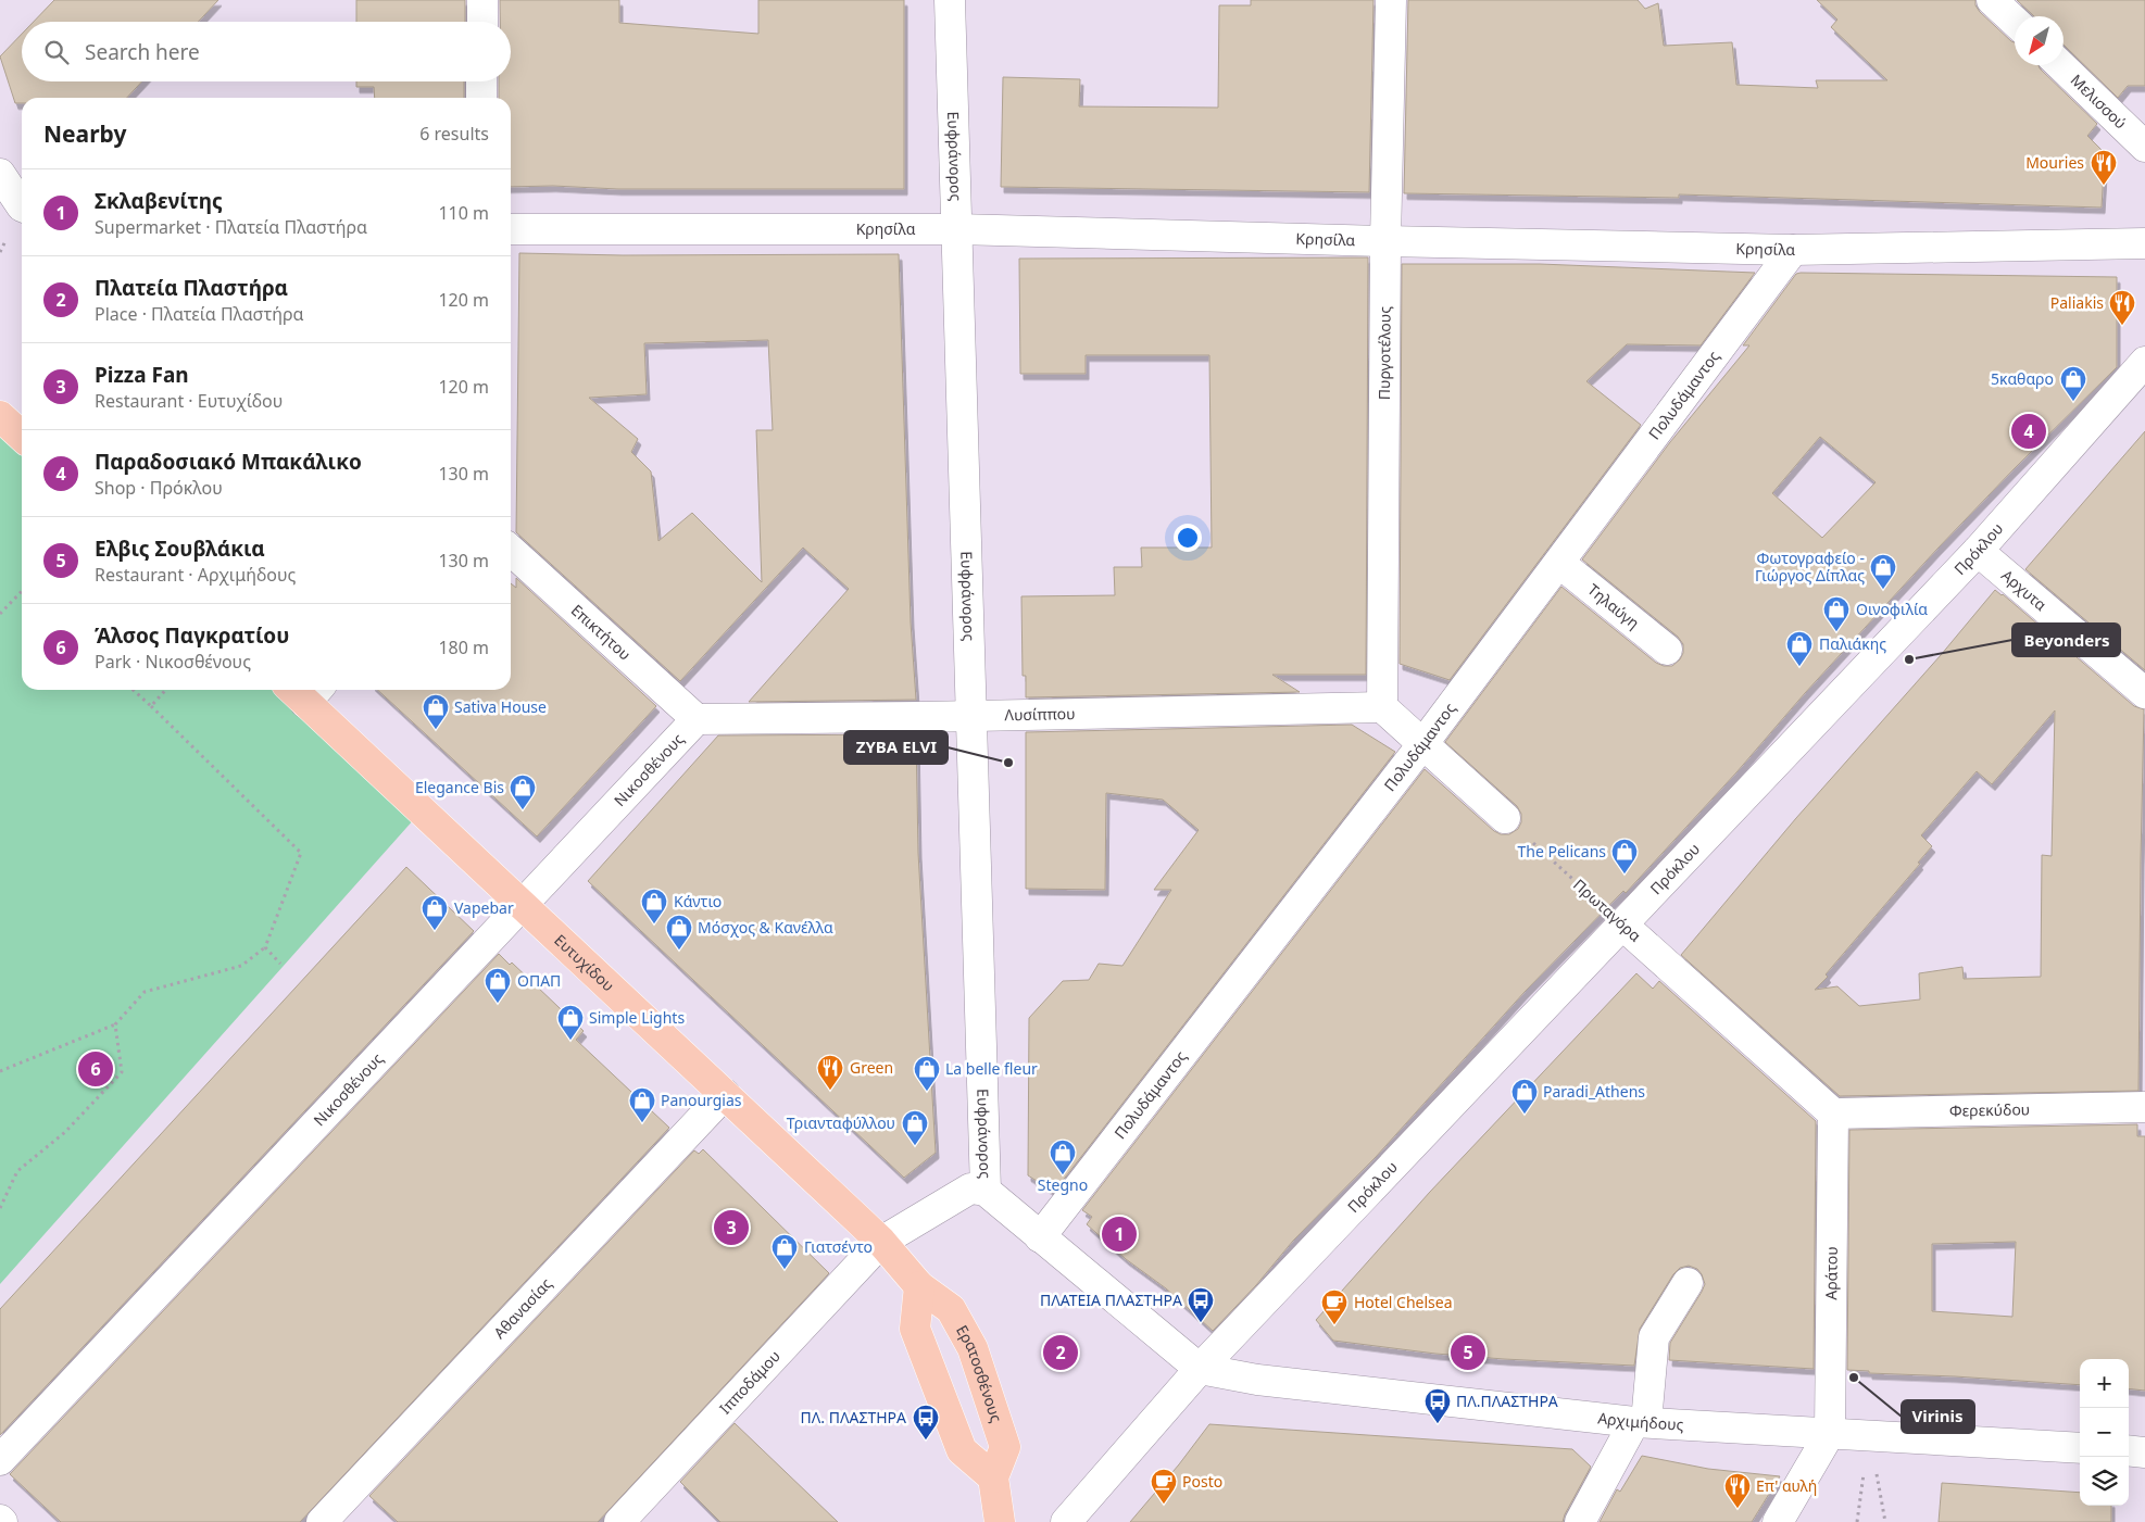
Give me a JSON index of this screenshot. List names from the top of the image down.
{
  "streets": {
    "main road": ["Ευτυχίδου", "Ερατοσθένους"],
    "street": [
      "Μελισσού",
      "Ευφράνορος",
      "Κρησίλα",
      "Πυργοτέλους",
      "Πολυδάμαντος",
      "Πρόκλου",
      "Αρχυτα",
      "Τηλαύγη",
      "Επικτήτου",
      "Λυσίππου",
      "Νικοσθένους",
      "Πρωταγόρα",
      "Φερεκύδου",
      "Αράτου",
      "Αθανασίας",
      "Ιπποδάμου",
      "Αρχιμήδους"
    ]
  },
  "crossings": [
    ["Ευφράνορος", "Κρησίλα"],
    ["Ευφράνορος", "Λυσίππου"],
    ["Ευφράνορος", "Ιπποδάμου"],
    ["Κρησίλα", "Πυργοτέλους"],
    ["Κρησίλα", "Πολυδάμαντος"],
    ["Πυργοτέλους", "Λυσίππου"],
    ["Πολυδάμαντος", "Τηλαύγη"],
    ["Πρόκλου", "Αρχυτα"],
    ["Πρόκλου", "Πρωταγόρα"],
    ["Πρόκλου", "Αρχιμήδους"],
    ["Επικτήτου", "Λυσίππου"],
    ["Επικτήτου", "Νικοσθένους"],
    ["Λυσίππου", "Νικοσθένους"],
    ["Νικοσθένους", "Ευτυχίδου"],
    ["Πρωταγόρα", "Φερεκύδου"],
    ["Πρωταγόρα", "Αράτου"],
    ["Ευτυχίδου", "Αθανασίας"],
    ["Ευτυχίδου", "Ερατοσθένους"],
    ["Ευτυχίδου", "Ιπποδάμου"],
    ["Φερεκύδου", "Αράτου"],
    ["Αράτου", "Αρχιμήδους"],
    ["Ερατοσθένους", "Ιπποδάμου"]
  ],
  "places": {
    "restaurant": [
      "Mouries",
      "Paliakis",
      "Green",
      "Επ' αυλή"
    ],
    "shop": [
      "5καθαρο",
      "Φωτογραφείο - Γιώργος Δίπλας",
      "Οινοφιλία",
      "Παλιάκης",
      "Sativa House",
      "Elegance Bis",
      "The Pelicans",
      "Κάντιο",
      "Vapebar",
      "Μόσχος & Κανέλλα",
      "ΟΠΑΠ",
      "Simple Lights",
      "La belle fleur",
      "Paradi_Athens",
      "Panourgias",
      "Τριανταφύλλου",
      "Stegno",
      "Γιατσέντο"
    ],
    "other": ["Beyonders", "ΖΥΒΑ ELVI", "Virinis"],
    "bus stop": ["ΠΛΑΤΕΙΑ ΠΛΑΣΤΗΡΑ", "ΠΛ.ΠΛΑΣΤΗΡΑ", "ΠΛ. ΠΛΑΣΤΗΡΑ"],
    "cafe": ["Hotel Chelsea", "Posto"]
  },
  "north": "bottom left",
  "page": {
    "search": "Search here",
    "heading": ["Nearby", "6 results"],
    "list": [
      {
        "mark": "1",
        "name": "Σκλαβενίτης",
        "note": "Supermarket · Πλατεία Πλαστήρα",
        "value": "110 m"
      },
      {
        "mark": "2",
        "name": "Πλατεία Πλαστήρα",
        "note": "Place · Πλατεία Πλαστήρα",
        "value": "120 m"
      },
      {
        "mark": "3",
        "name": "Pizza Fan",
        "note": "Restaurant · Ευτυχίδου",
        "value": "120 m"
      },
      {
        "mark": "4",
        "name": "Παραδοσιακό Μπακάλικο",
        "note": "Shop · Πρόκλου",
        "value": "130 m"
      },
      {
        "mark": "5",
        "name": "Ελβις Σουβλάκια",
        "note": "Restaurant · Αρχιμήδους",
        "value": "130 m"
      },
      {
        "mark": "6",
        "name": "Άλσος Παγκρατίου",
        "note": "Park · Νικοσθένους",
        "value": "180 m"
      }
    ],
    "pins": [
      "4",
      "6",
      "3",
      "1",
      "2",
      "5"
    ],
    "map_buttons": ["+", "−"]
  }
}
